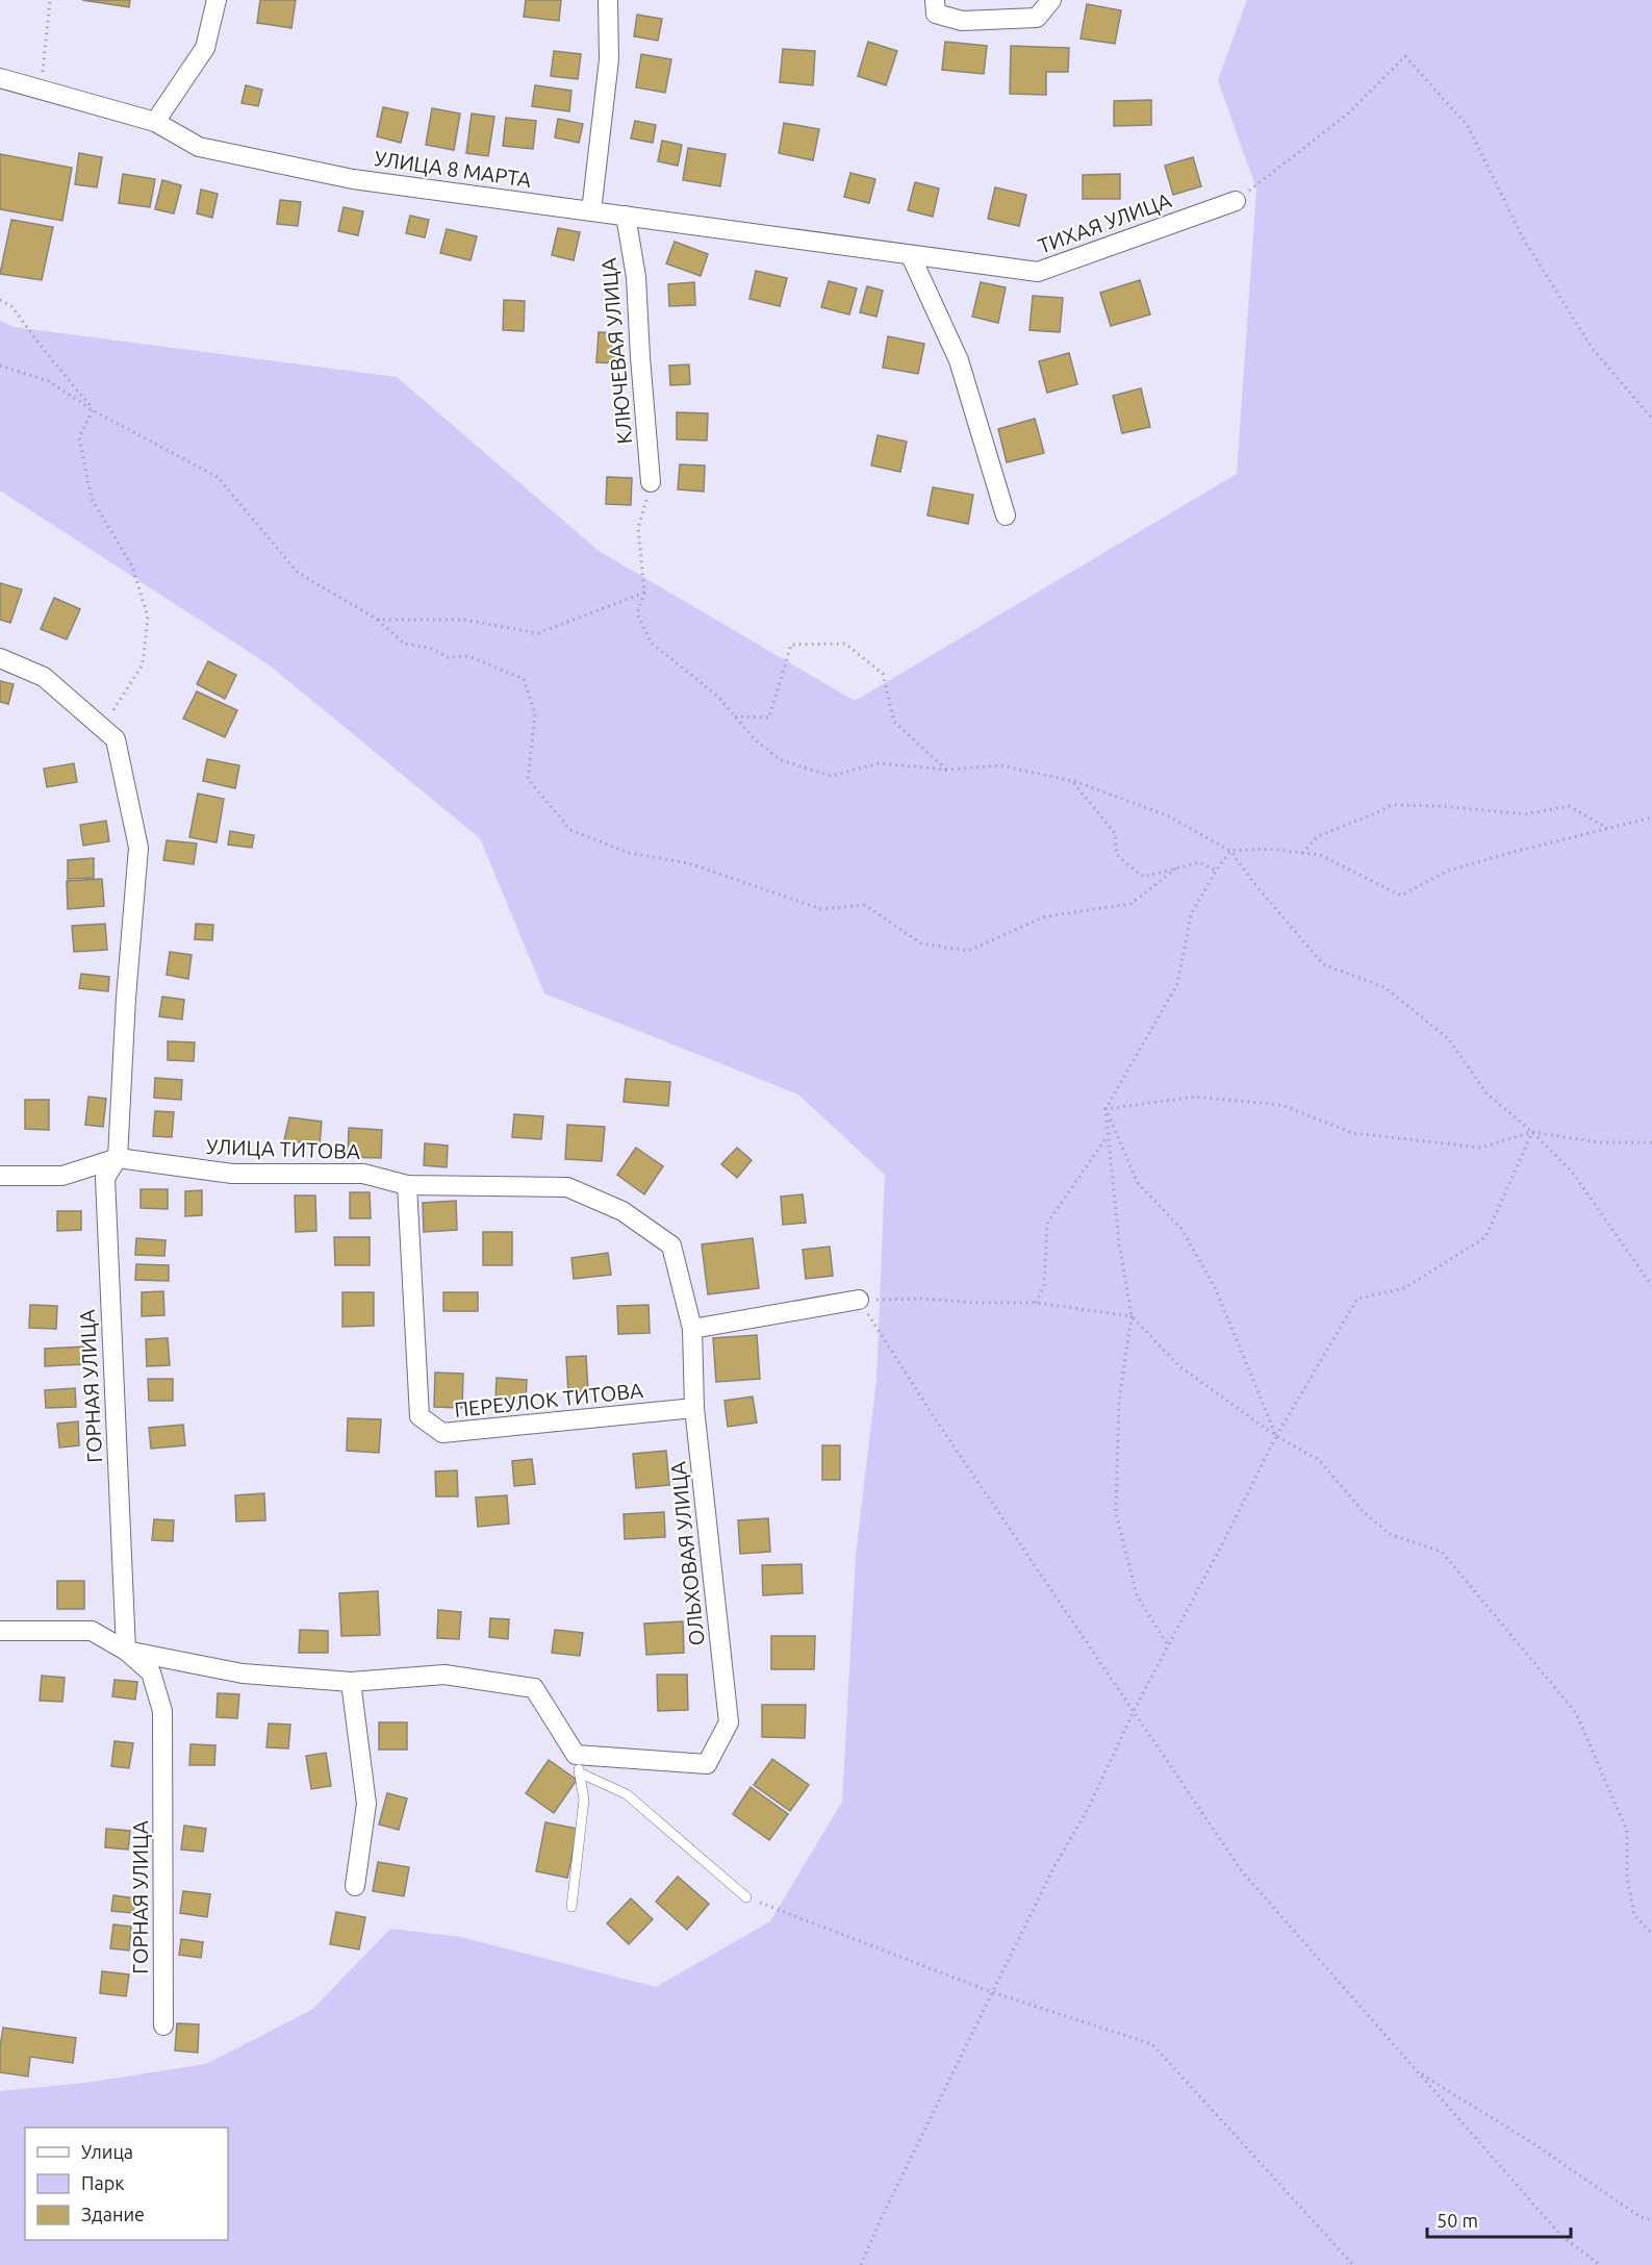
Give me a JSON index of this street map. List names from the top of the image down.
{
  "streets": {
    "street": [
      "УЛИЦА 8 МАРТА",
      "ТИХАЯ УЛИЦА",
      "КЛЮЧЕВАЯ УЛИЦА",
      "УЛИЦА ТИТОВА",
      "ГОРНАЯ УЛИЦА",
      "ПЕРЕУЛОК ТИТОВА",
      "ОЛЬХОВАЯ УЛИЦА"
    ]
  },
  "crossings": [
    ["УЛИЦА 8 МАРТА", "ТИХАЯ УЛИЦА"],
    ["УЛИЦА 8 МАРТА", "КЛЮЧЕВАЯ УЛИЦА"],
    ["УЛИЦА ТИТОВА", "ГОРНАЯ УЛИЦА"],
    ["УЛИЦА ТИТОВА", "ПЕРЕУЛОК ТИТОВА"],
    ["УЛИЦА ТИТОВА", "ОЛЬХОВАЯ УЛИЦА"],
    ["ПЕРЕУЛОК ТИТОВА", "ОЛЬХОВАЯ УЛИЦА"]
  ],
  "legend": ["Улица", "Парк", "Здание"],
  "scale_bar": "50 m"
}
